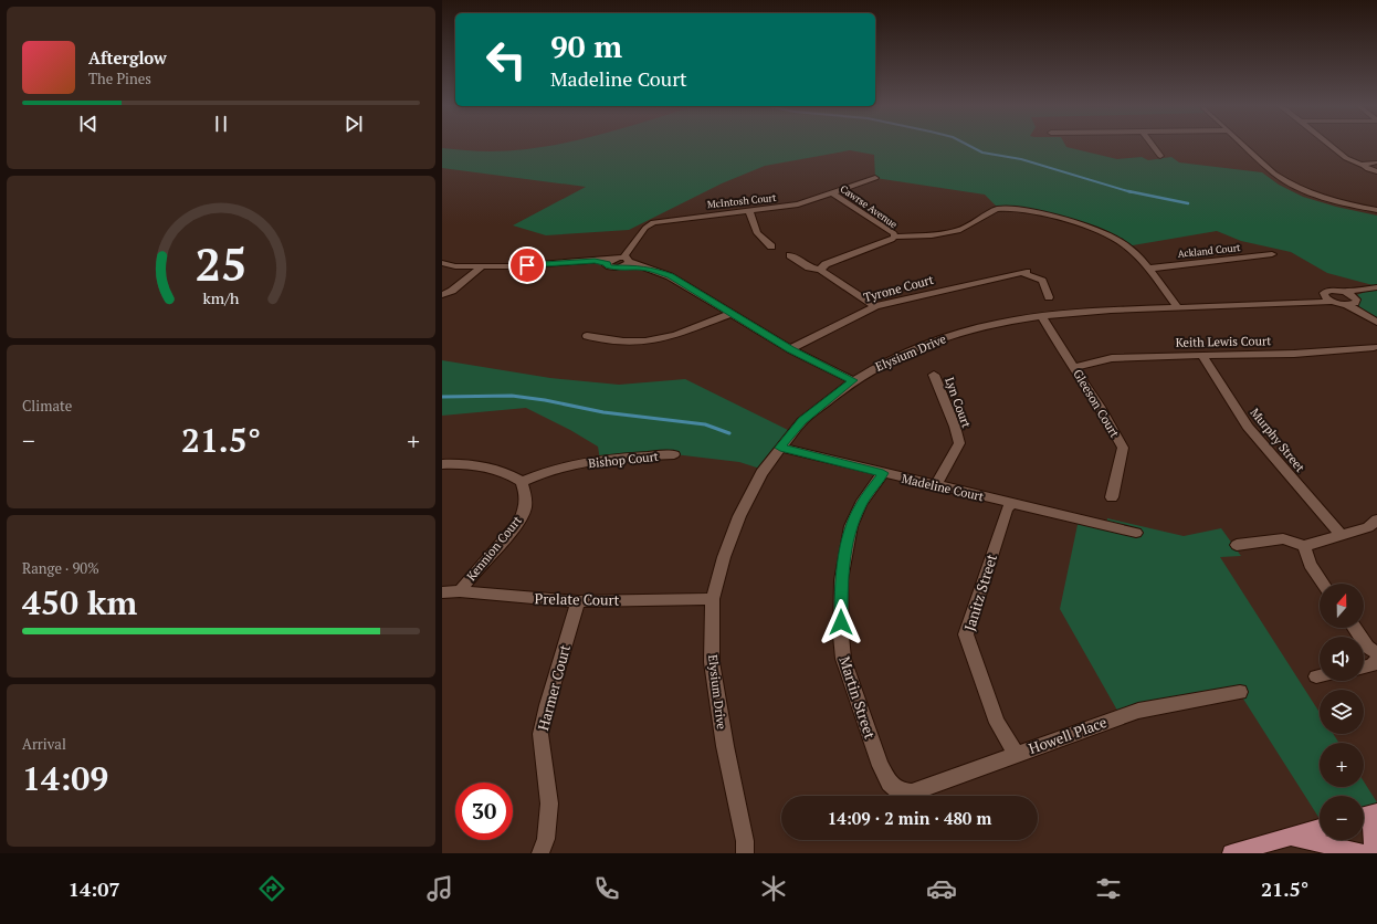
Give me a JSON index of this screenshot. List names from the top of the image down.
{
  "streets": {
    "street": [
      "McIntosh Court",
      "Cawrse Avenue",
      "Ackland Court",
      "Tyrone Court",
      "Keith Lewis Court",
      "Elysium Drive",
      "Lyn Court",
      "Gleeson Court",
      "Murphy Street",
      "Bishop Court",
      "Madeline Court",
      "Kennion Court",
      "Janitz Street",
      "Prelate Court",
      "Harmer Court",
      "Martin Street",
      "Howell Place"
    ]
  },
  "crossings": [
    ["McIntosh Court", "Cawrse Avenue"],
    ["Keith Lewis Court", "Gleeson Court"],
    ["Keith Lewis Court", "Murphy Street"],
    ["Elysium Drive", "Gleeson Court"],
    ["Elysium Drive", "Madeline Court"],
    ["Elysium Drive", "Prelate Court"],
    ["Lyn Court", "Madeline Court"],
    ["Bishop Court", "Kennion Court"],
    ["Madeline Court", "Janitz Street"],
    ["Madeline Court", "Martin Street"],
    ["Kennion Court", "Prelate Court"],
    ["Janitz Street", "Howell Place"],
    ["Prelate Court", "Harmer Court"],
    ["Martin Street", "Howell Place"]
  ],
  "north": "top",
  "page": {
    "turn": ["90 m", "Madeline Court"],
    "song": ["Afterglow", "The Pines"],
    "tile": [
      "Climate",
      ["Range · 90%", "450 km"],
      ["Arrival", "14:09"]
    ],
    "heat": ["−", "21.5°", "+"],
    "map_buttons": ["+", "−"],
    "limit": "30",
    "trip": "14:09 · 2 min · 480 m",
    "tabs": ["14:07", "21.5°"],
    "gauge": ["25", "km/h"]
  }
}
